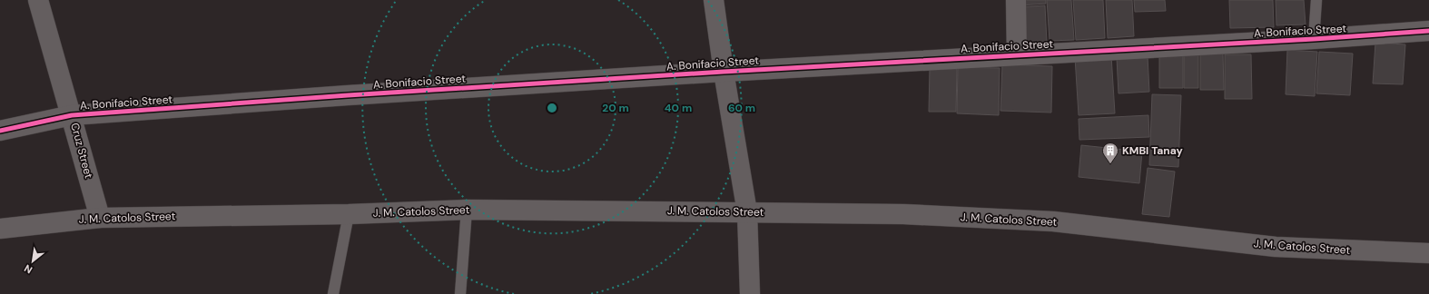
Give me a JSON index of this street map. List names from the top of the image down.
{
  "streets": {
    "street": ["A. Bonifacio Street", "Cruz Street", "J. M. Catolos Street"]
  },
  "crossings": [
    ["A. Bonifacio Street", "Cruz Street"],
    ["Cruz Street", "J. M. Catolos Street"]
  ],
  "places": {
    "building": ["KMBI Tanay"]
  },
  "north": "bottom left",
  "rings": ["20 m", "40 m", "60 m"]
}
